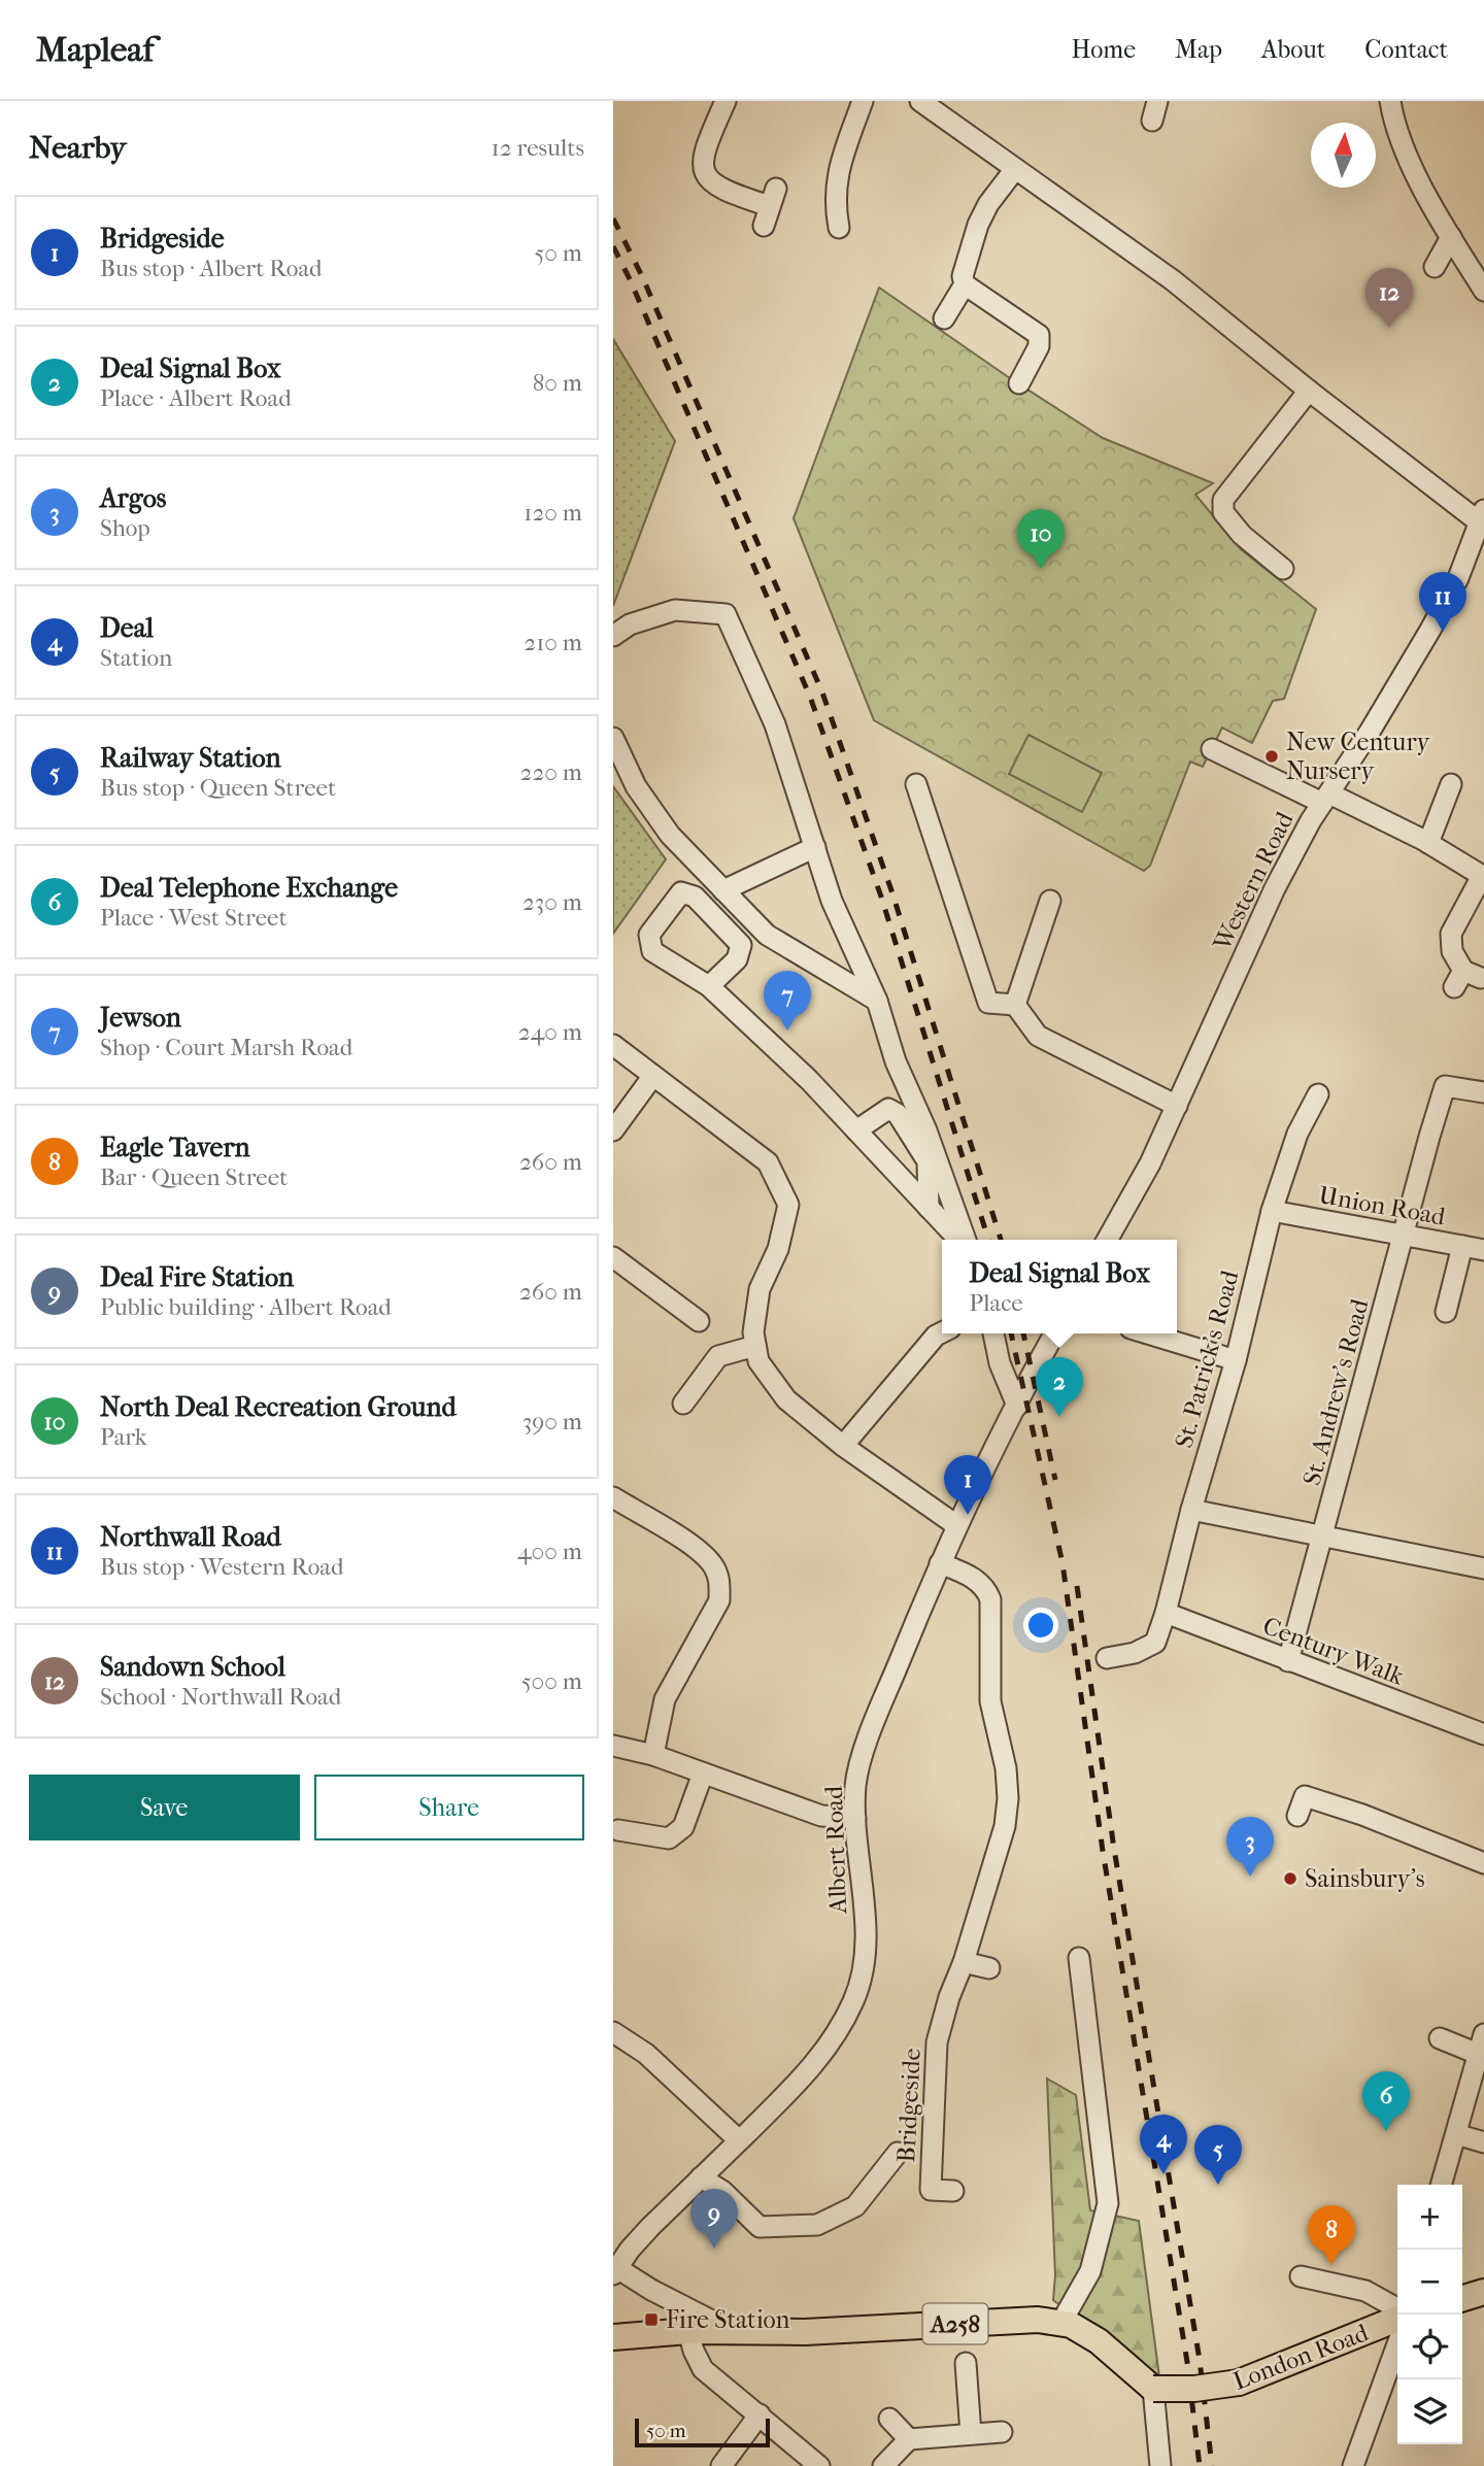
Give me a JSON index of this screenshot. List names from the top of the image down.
{
  "streets": {
    "main road": ["A258", "London Road"],
    "street": [
      "Western Road",
      "Union Road",
      "St. Patrick's Road",
      "St. Andrew's Road",
      "Century Walk",
      "Albert Road",
      "Bridgeside"
    ]
  },
  "crossings": [
    ["Union Road", "St. Patrick's Road"],
    ["Union Road", "St. Andrew's Road"],
    ["St. Patrick's Road", "Century Walk"],
    ["St. Andrew's Road", "Century Walk"],
    ["Albert Road", "Bridgeside"],
    ["A258", "London Road"]
  ],
  "places": {
    "other": ["New Century Nursery", "Sainsbury's"],
    "transit": ["Fire Station"]
  },
  "scale_bar": "50 m",
  "north": "top",
  "page": {
    "header": "Mapleaf",
    "nav": [
      "Home",
      "Map",
      "About",
      "Contact"
    ],
    "heading": ["Nearby", "12 results"],
    "list": [
      {
        "mark": "1",
        "name": "Bridgeside",
        "note": "Bus stop · Albert Road",
        "value": "50 m"
      },
      {
        "mark": "2",
        "name": "Deal Signal Box",
        "note": "Place · Albert Road",
        "value": "80 m"
      },
      {
        "mark": "3",
        "name": "Argos",
        "note": "Shop",
        "value": "120 m"
      },
      {
        "mark": "4",
        "name": "Deal",
        "note": "Station",
        "value": "210 m"
      },
      {
        "mark": "5",
        "name": "Railway Station",
        "note": "Bus stop · Queen Street",
        "value": "220 m"
      },
      {
        "mark": "6",
        "name": "Deal Telephone Exchange",
        "note": "Place · West Street",
        "value": "230 m"
      },
      {
        "mark": "7",
        "name": "Jewson",
        "note": "Shop · Court Marsh Road",
        "value": "240 m"
      },
      {
        "mark": "8",
        "name": "Eagle Tavern",
        "note": "Bar · Queen Street",
        "value": "260 m"
      },
      {
        "mark": "9",
        "name": "Deal Fire Station",
        "note": "Public building · Albert Road",
        "value": "260 m"
      },
      {
        "mark": "10",
        "name": "North Deal Recreation Ground",
        "note": "Park",
        "value": "390 m"
      },
      {
        "mark": "11",
        "name": "Northwall Road",
        "note": "Bus stop · Western Road",
        "value": "400 m"
      },
      {
        "mark": "12",
        "name": "Sandown School",
        "note": "School · Northwall Road",
        "value": "500 m"
      }
    ],
    "pins": [
      "12",
      "10",
      "11",
      "7",
      "2",
      "1",
      "3",
      "6",
      "4",
      "5",
      "9",
      "8"
    ],
    "popup": ["Deal Signal Box", "Place"],
    "buttons": ["Save", "Share"],
    "map_buttons": ["+", "−"],
    "scale": "50 m"
  }
}
